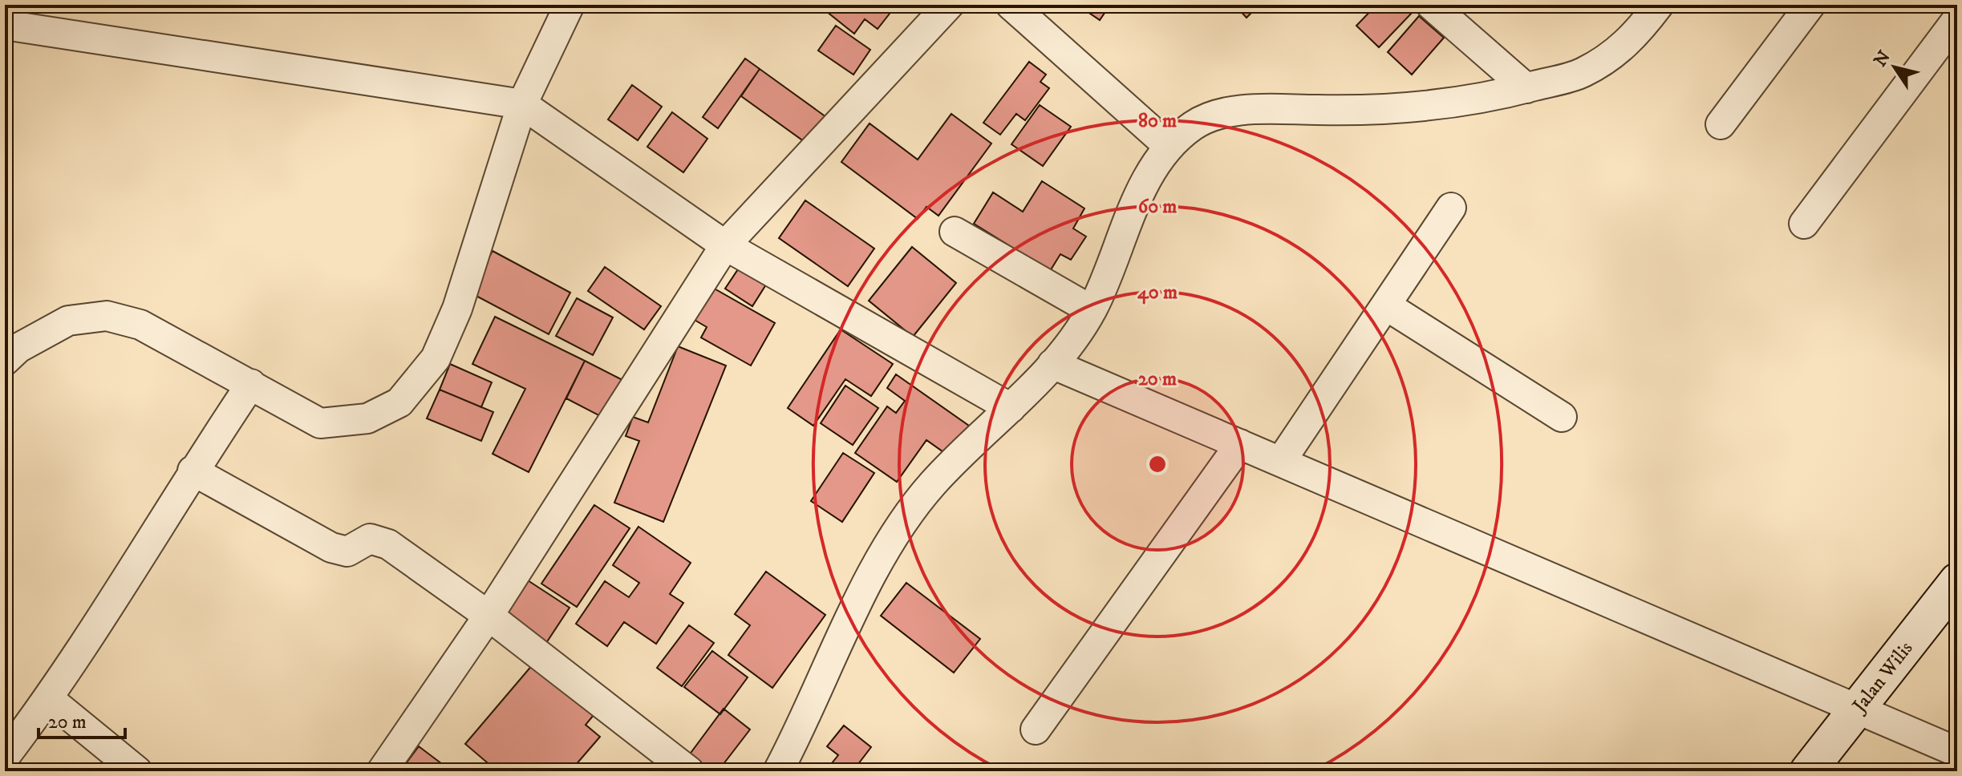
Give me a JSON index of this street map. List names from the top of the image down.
{
  "streets": {
    "main road": ["Jalan Wilis"]
  },
  "scale_bar": "20 m",
  "north": "top left",
  "rings": [
    "80 m",
    "60 m",
    "40 m",
    "20 m"
  ]
}
